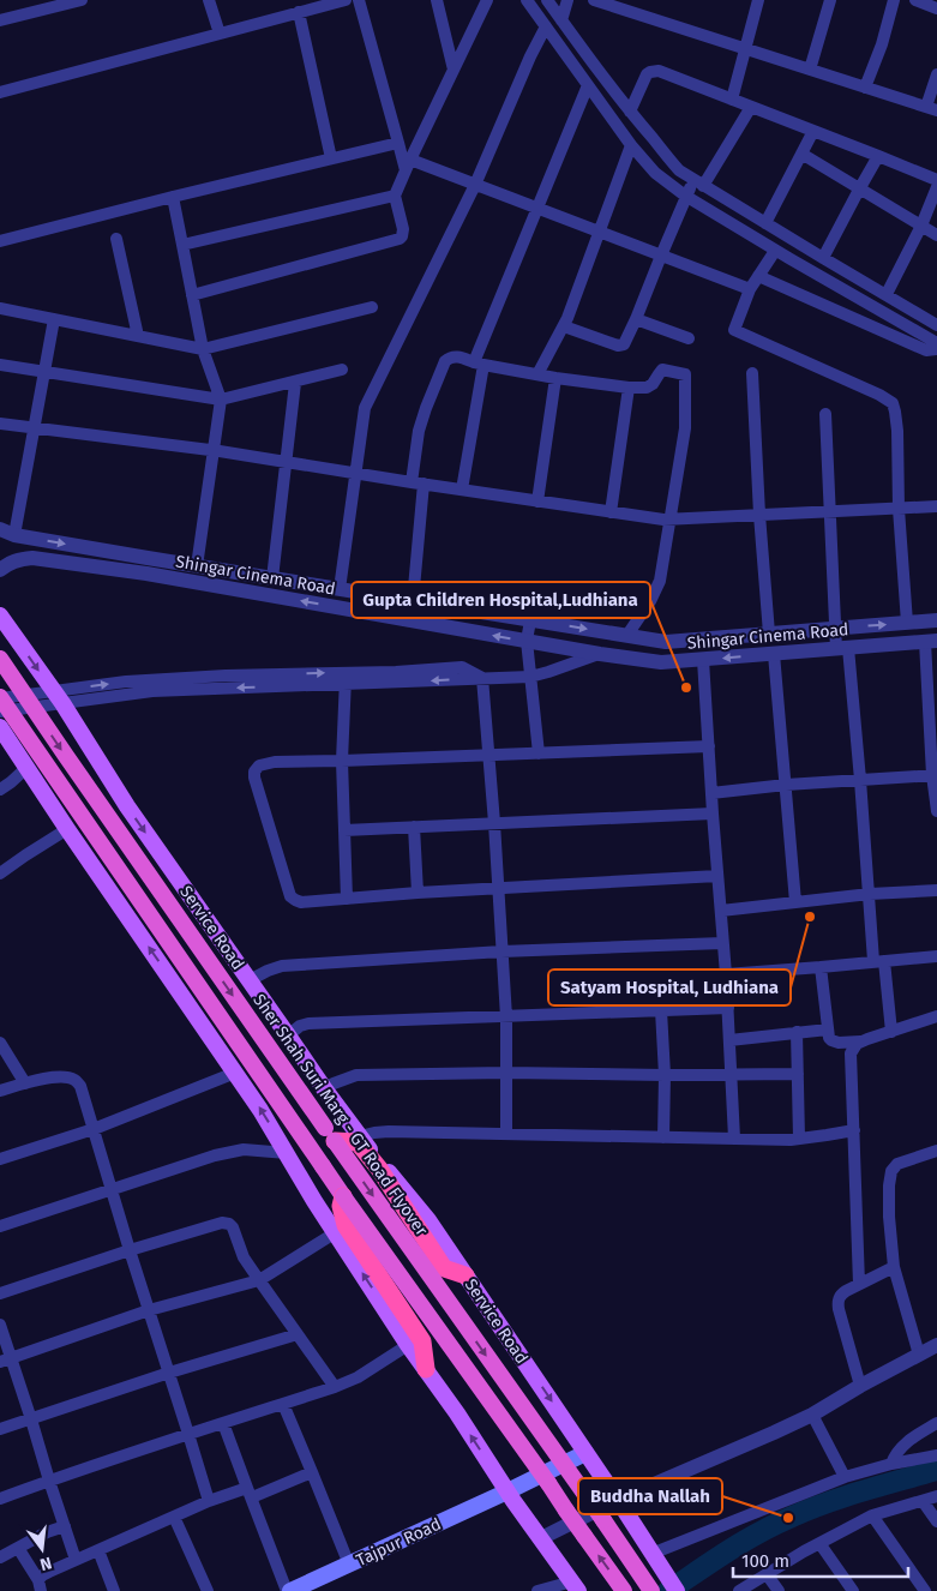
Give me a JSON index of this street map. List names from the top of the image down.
{
  "streets": {
    "highway": ["Sher Shah Suri Marg - GT Road Flyover"],
    "main road": ["Service Road", "Tajpur Road"],
    "street": ["Shingar Cinema Road"]
  },
  "places": ["Gupta Children Hospital,Ludhiana", "Satyam Hospital, Ludhiana", "Buddha Nallah"],
  "scale_bar": "100 m",
  "north": "bottom"
}
